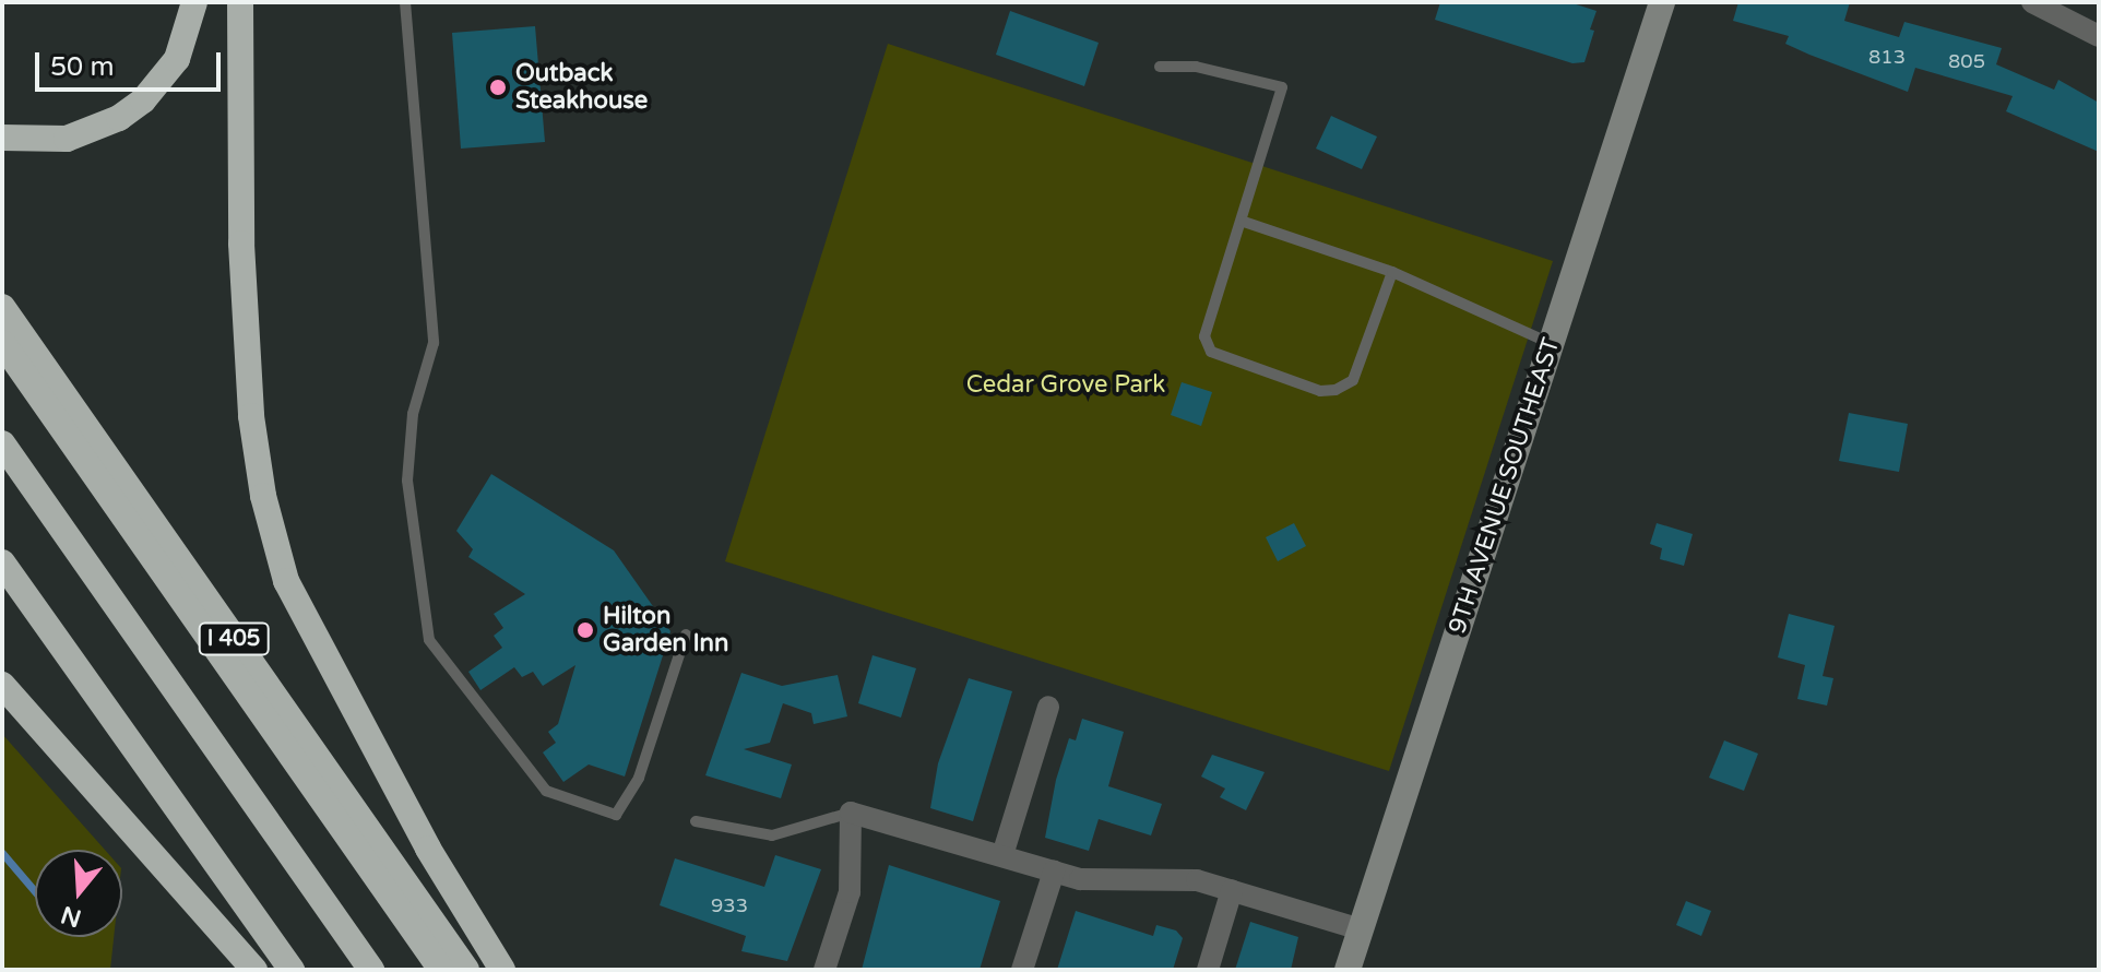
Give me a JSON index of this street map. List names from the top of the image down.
{
  "streets": {
    "highway": ["I 405"],
    "main road": ["9TH AVENUE SOUTHEAST"]
  },
  "parks": ["Cedar Grove Park"],
  "places": ["Outback Steakhouse", "Hilton Garden Inn"],
  "house_numbers": ["813", "805", "933"],
  "scale_bar": "50 m",
  "north": "bottom"
}
